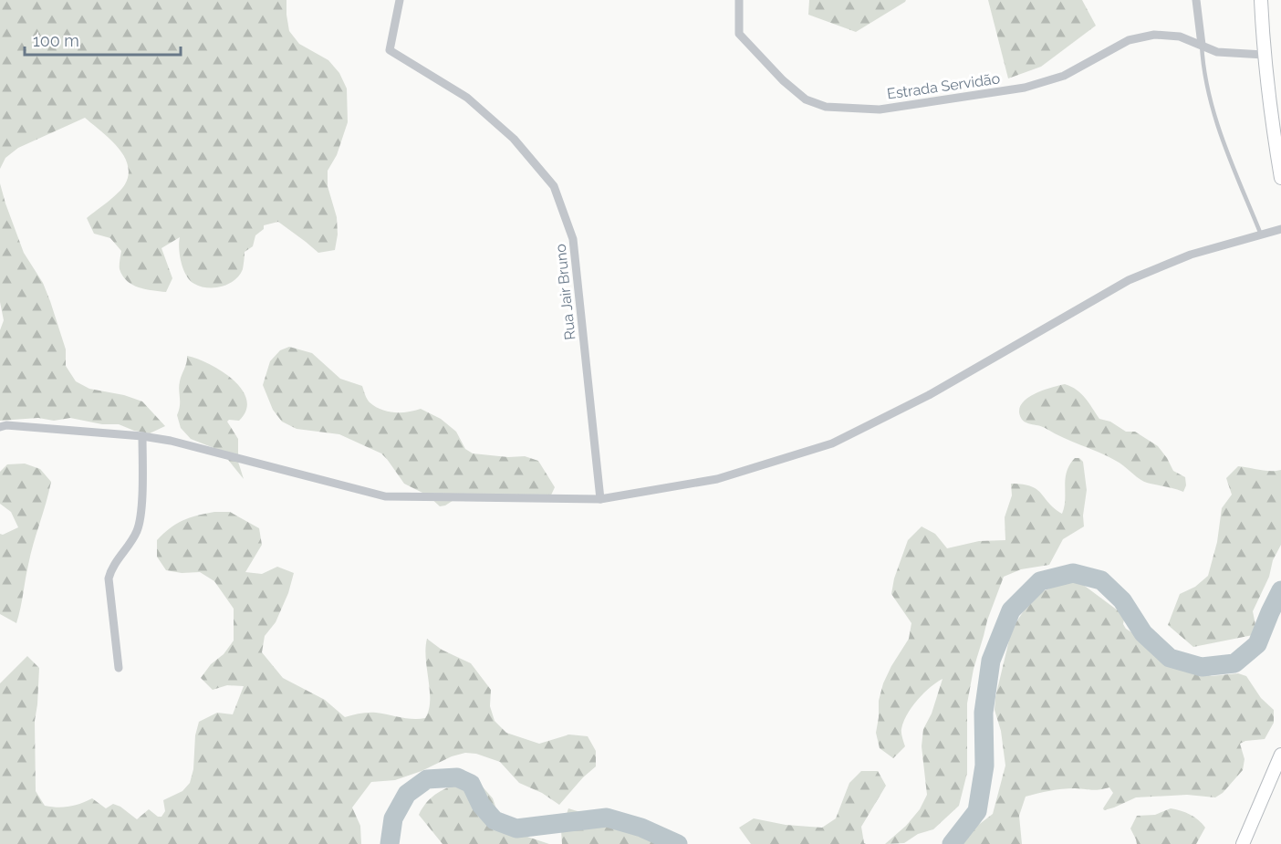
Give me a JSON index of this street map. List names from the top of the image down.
{
  "streets": {
    "street": ["Estrada Servidão", "Rua Jair Bruno"]
  },
  "scale_bar": "100 m"
}
